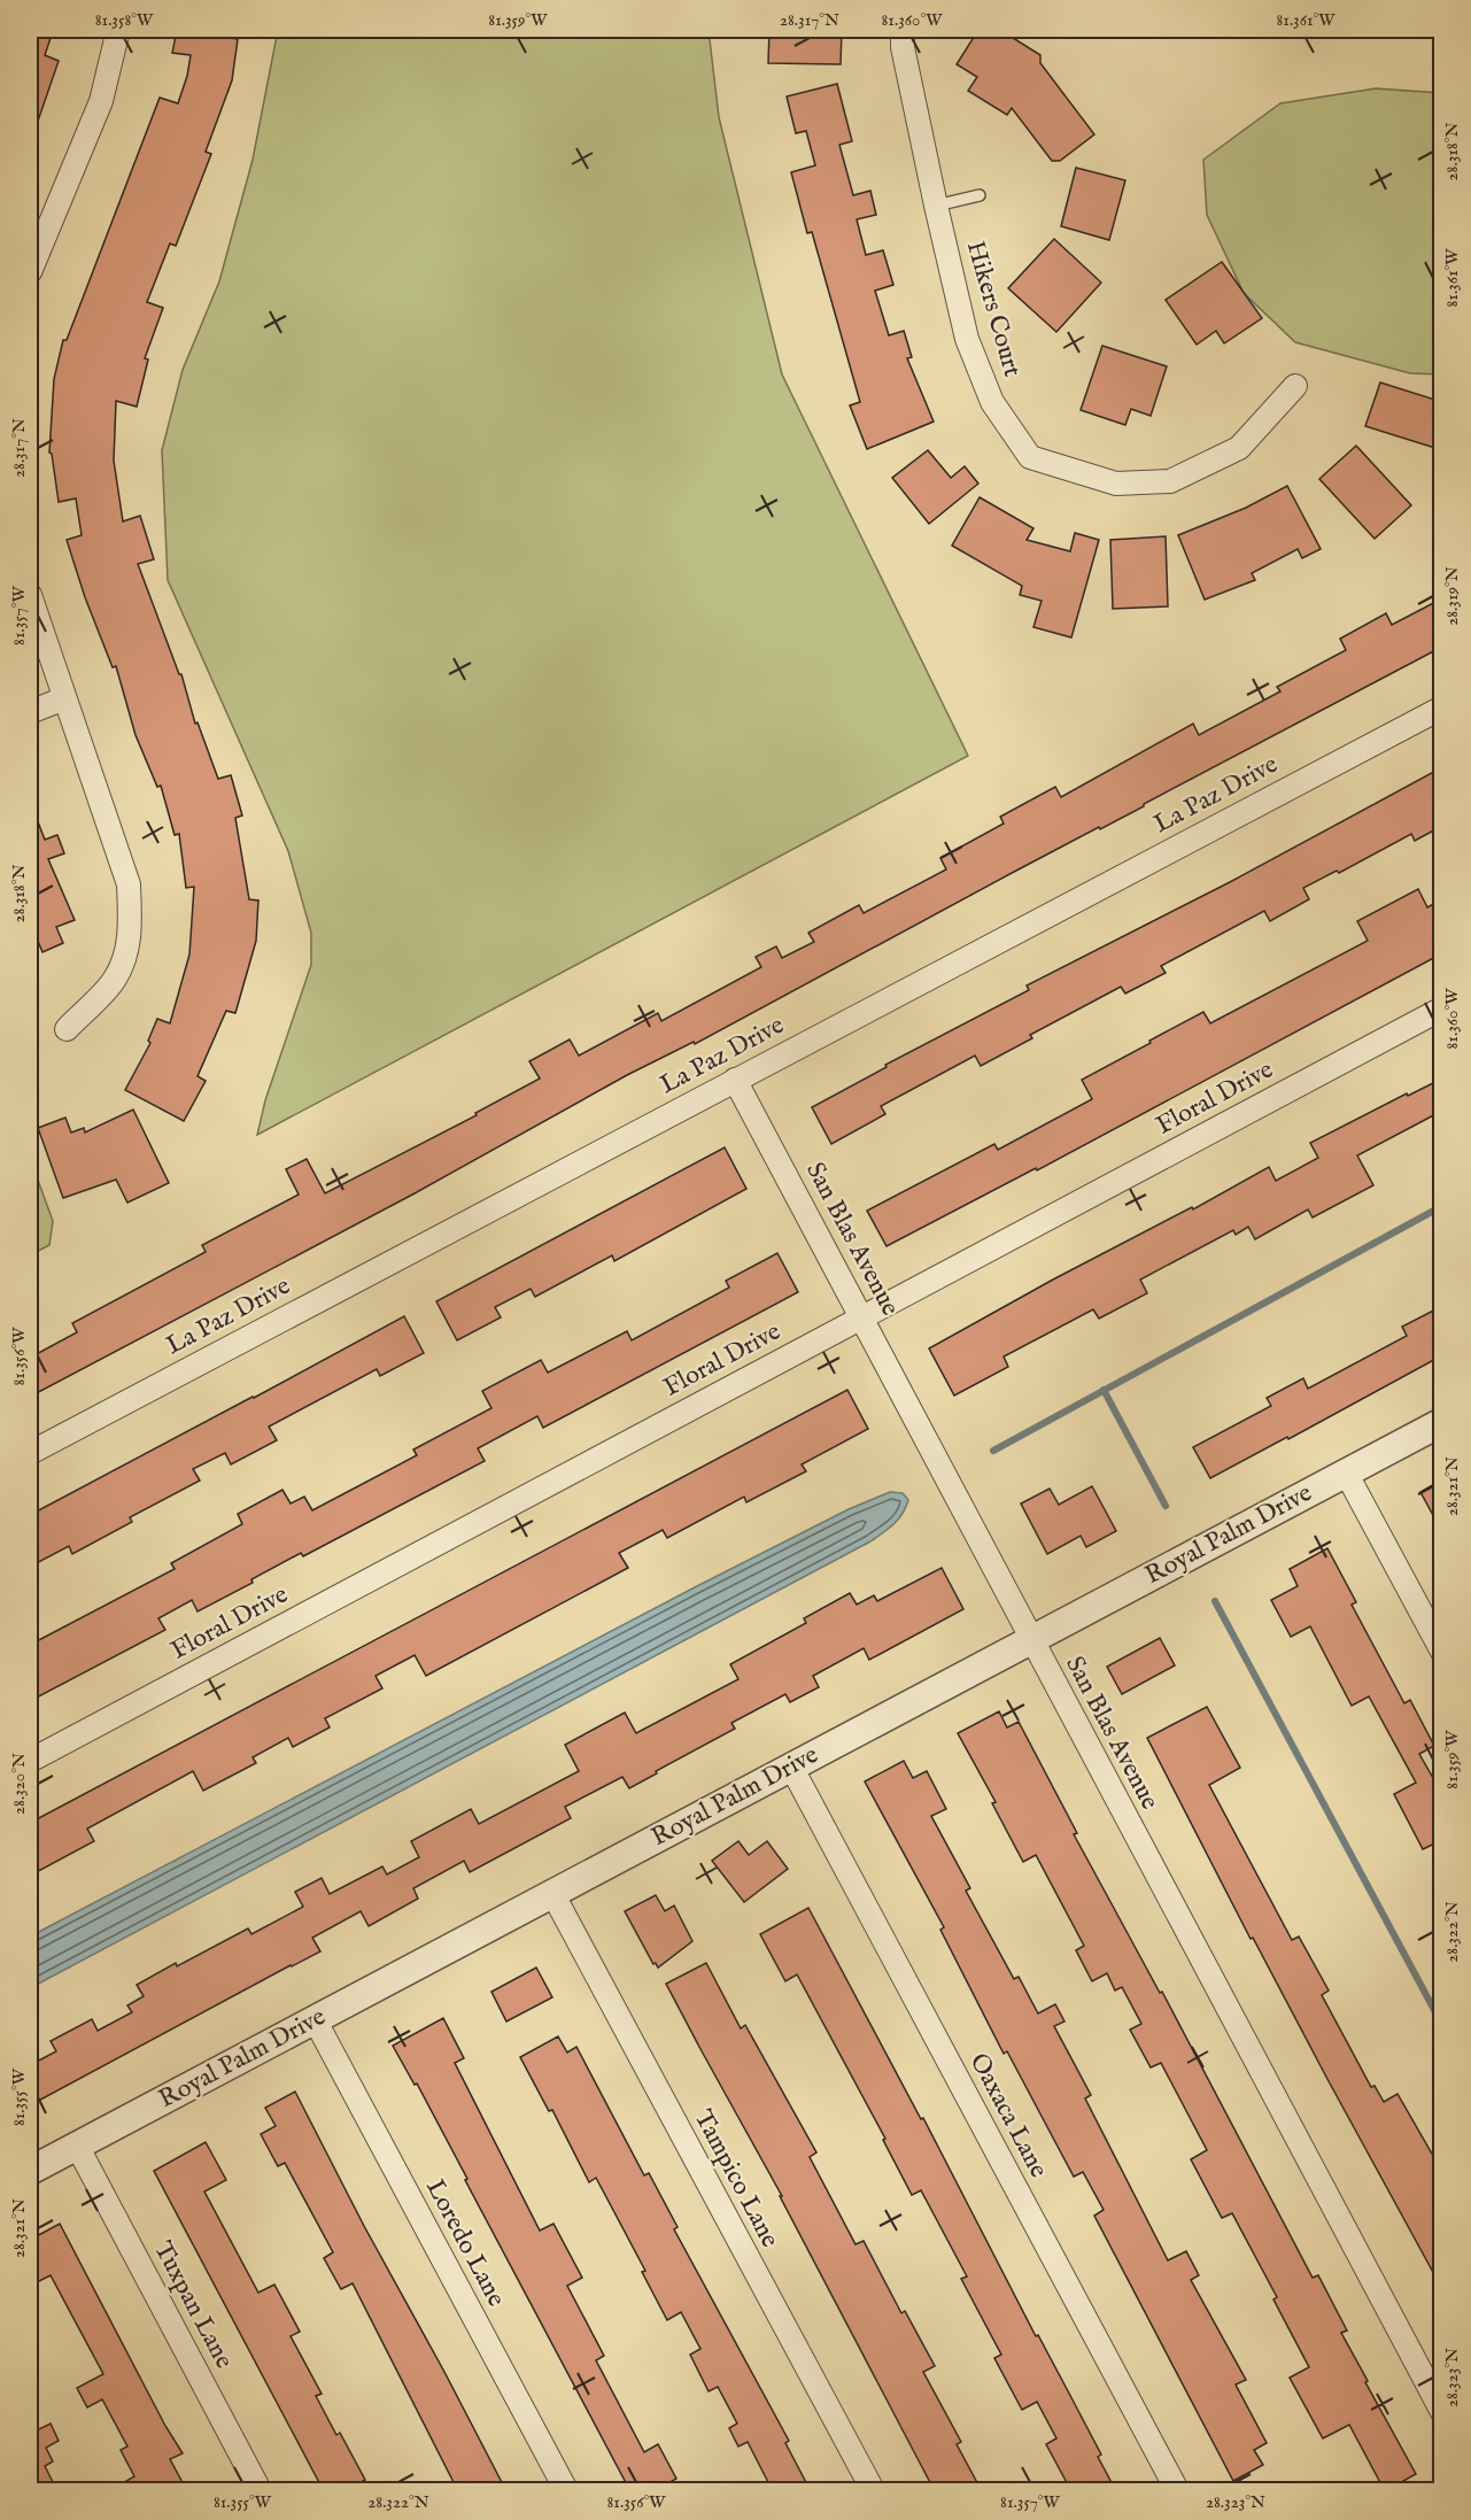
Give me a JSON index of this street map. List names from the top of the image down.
{
  "streets": {
    "street": [
      "Hikers Court",
      "La Paz Drive",
      "Floral Drive",
      "San Blas Avenue",
      "Royal Palm Drive",
      "Oaxaca Lane",
      "Tampico Lane",
      "Loredo Lane",
      "Tuxpan Lane"
    ]
  },
  "crossings": [
    ["La Paz Drive", "San Blas Avenue"],
    ["Floral Drive", "San Blas Avenue"],
    ["San Blas Avenue", "Royal Palm Drive"],
    ["Royal Palm Drive", "Oaxaca Lane"],
    ["Royal Palm Drive", "Tampico Lane"],
    ["Royal Palm Drive", "Loredo Lane"],
    ["Royal Palm Drive", "Tuxpan Lane"]
  ],
  "coordinates": [
    "81.358°W",
    "81.359°W",
    "28.317°N",
    "81.360°W",
    "81.361°W",
    "28.318°N",
    "28.319°N",
    "81.357°W",
    "81.356°W",
    "28.321°N",
    "28.320°N",
    "28.322°N",
    "81.355°W",
    "28.323°N"
  ]
}
